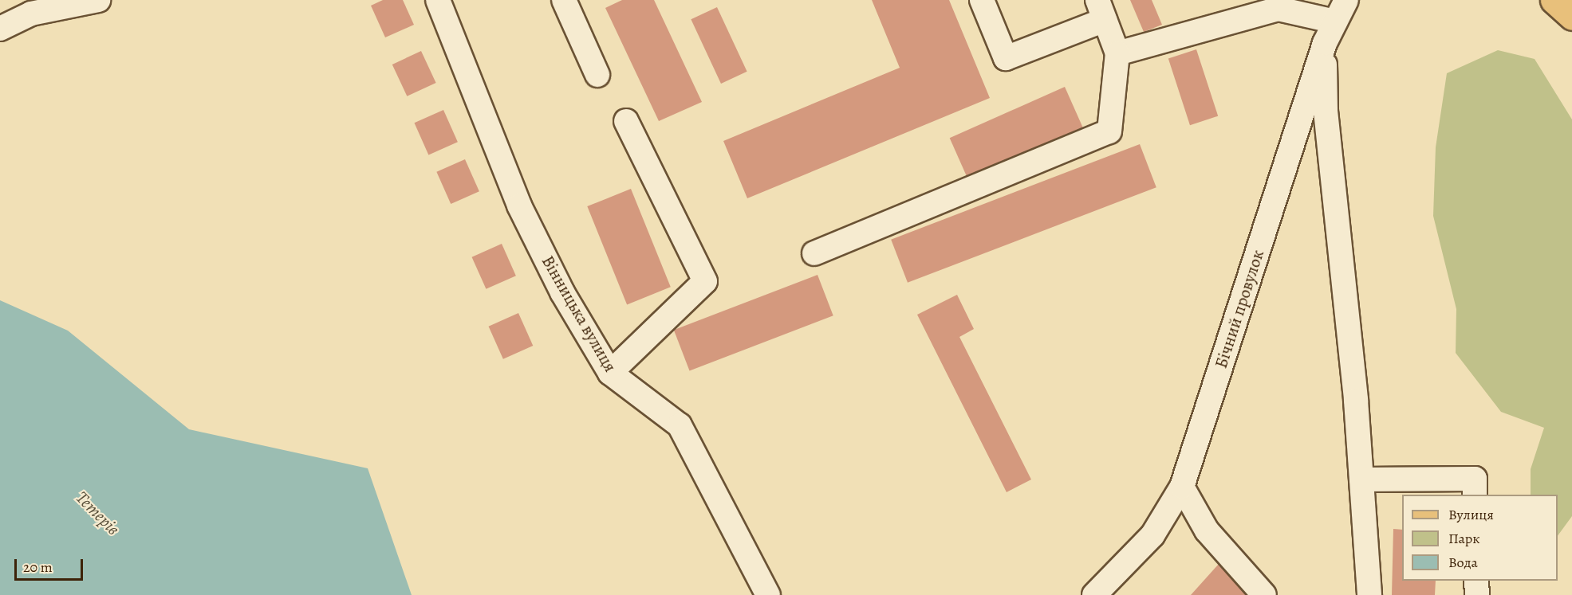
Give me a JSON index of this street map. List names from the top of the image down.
{
  "streets": {
    "street": ["Бічний провулок", "Вінницька вулиця"]
  },
  "water": ["Тетерів"],
  "legend": ["Вулиця", "Парк", "Вода"],
  "scale_bar": "20 m"
}
